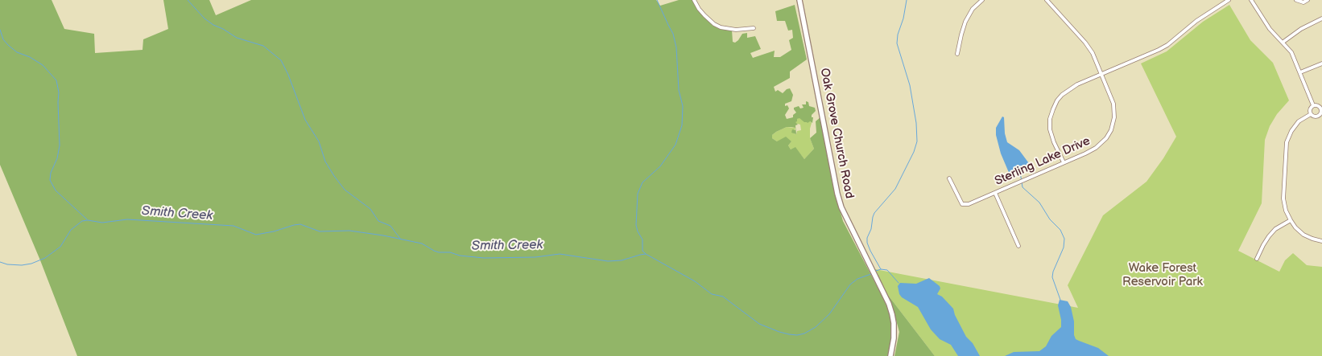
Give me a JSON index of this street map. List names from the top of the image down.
{
  "streets": {
    "main road": ["Oak Grove Church Road"],
    "street": ["Sterling Lake Drive"]
  },
  "water": ["Smith Creek"],
  "parks": ["Wake Forest Reservoir Park"]
}
